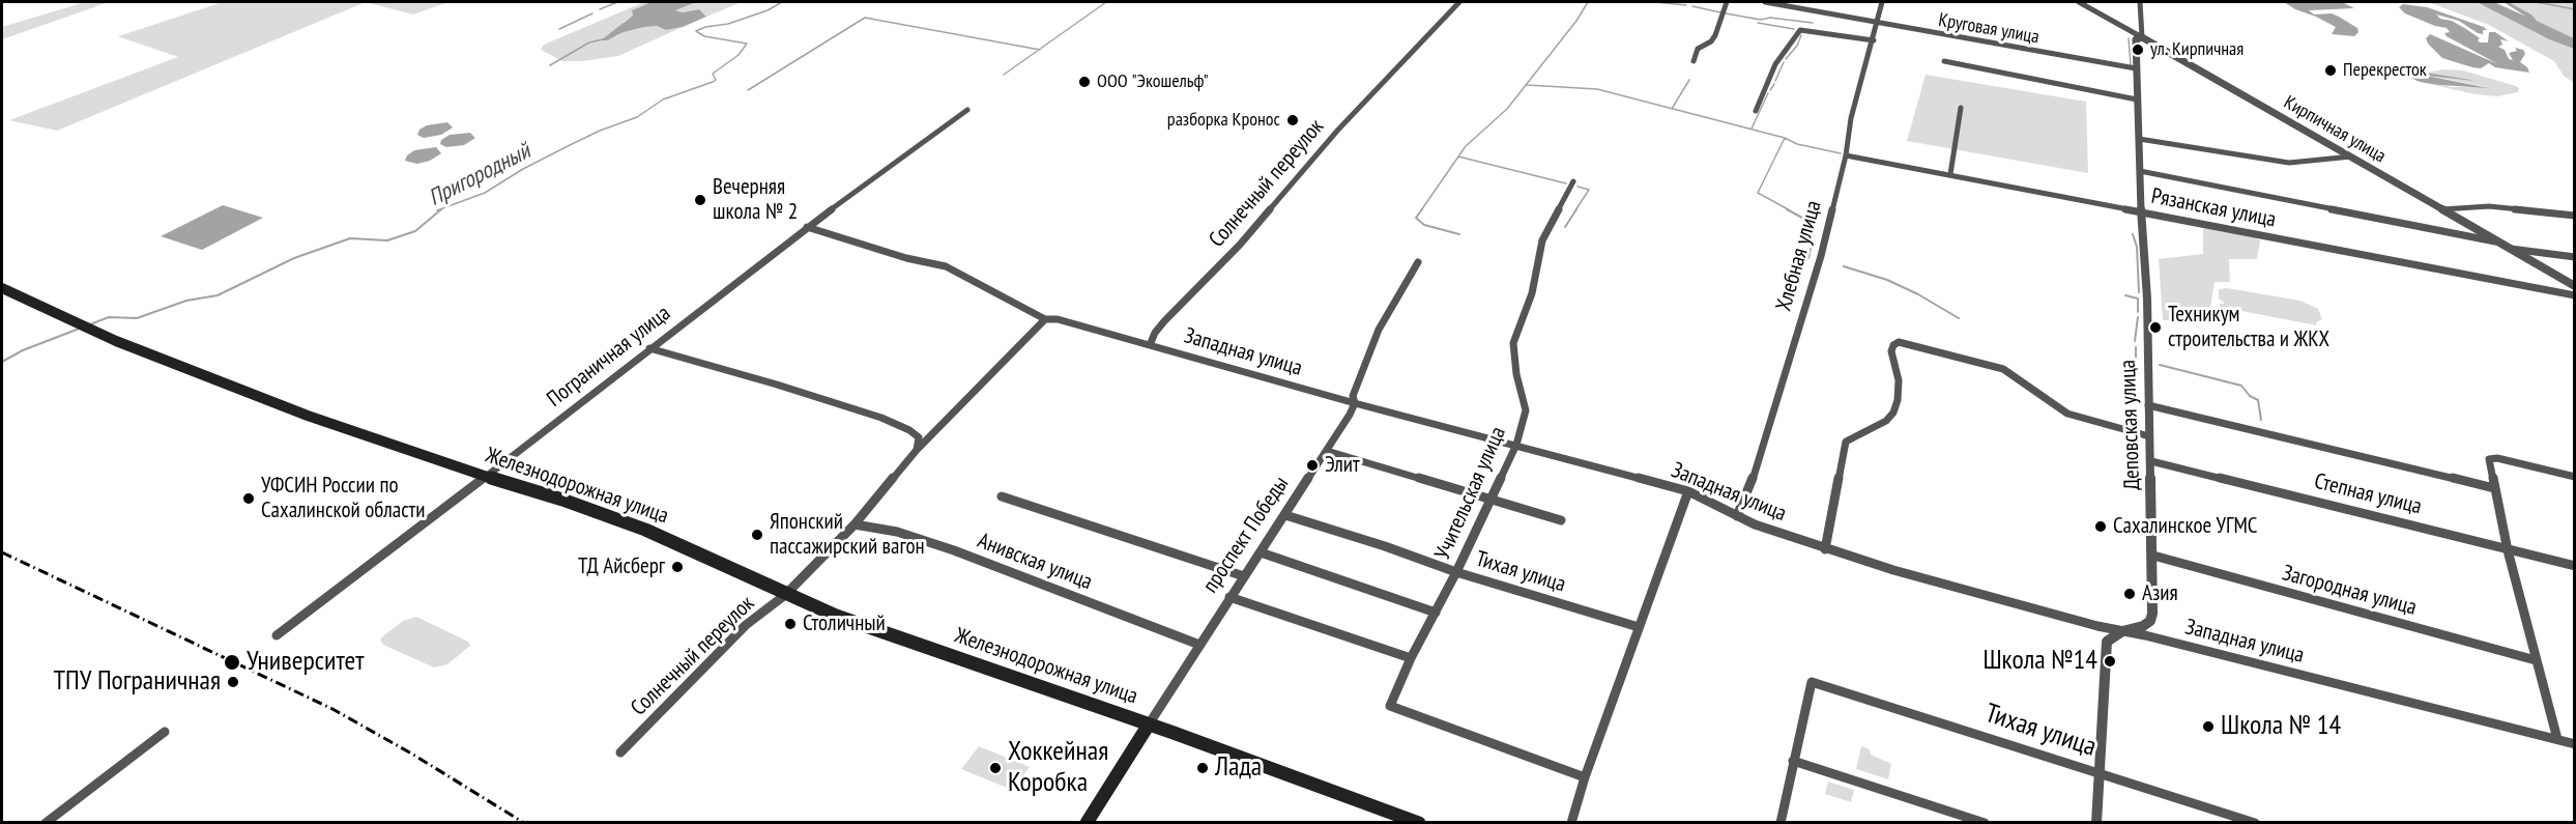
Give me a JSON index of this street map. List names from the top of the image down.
{
  "streets": {
    "main road": ["Железнодорожная улица", "проспект Победы"],
    "street": [
      "Круговая улица",
      "Кирпичная улица",
      "Солнечный переулок",
      "Рязанская улица",
      "Хлебная улица",
      "Западная улица",
      "Пограничная улица",
      "Деповская улица",
      "Учительская улица",
      "Степная улица",
      "Анивская улица",
      "Тихая улица",
      "Загородная улица"
    ]
  },
  "crossings": [
    ["Круговая улица", "Хлебная улица"],
    ["Круговая улица", "Деповская улица"],
    ["Кирпичная улица", "Деповская улица"],
    ["Солнечный переулок", "Западная улица"],
    ["Солнечный переулок", "Железнодорожная улица"],
    ["Солнечный переулок", "Анивская улица"],
    ["Рязанская улица", "Хлебная улица"],
    ["Рязанская улица", "Деповская улица"],
    ["Хлебная улица", "Западная улица"],
    ["Западная улица", "Пограничная улица"],
    ["Западная улица", "Деповская улица"],
    ["Западная улица", "Учительская улица"],
    ["Западная улица", "проспект Победы"],
    ["Пограничная улица", "Железнодорожная улица"],
    ["Деповская улица", "Степная улица"],
    ["Деповская улица", "Тихая улица"],
    ["Деповская улица", "Загородная улица"],
    ["Железнодорожная улица", "проспект Победы"],
    ["Учительская улица", "Тихая улица"],
    ["проспект Победы", "Анивская улица"],
    ["проспект Победы", "Тихая улица"]
  ],
  "water": ["Пригородный"],
  "places": [
    "ул. Кирпичная",
    "Перекресток",
    "ООО \"Экошельф\"",
    "разборка Кронос",
    "Вечерняя школа № 2",
    "Техникум строительства и ЖКХ",
    "Элит",
    "УФСИН России по Сахалинской области",
    "Сахалинское УГМС",
    "Японский пассажирский вагон",
    "ТД Айсберг",
    "Азия",
    "Столичный",
    "Школа №14",
    "Университет",
    "ТПУ Пограничная",
    "Школа № 14",
    "Хоккейная Коробка",
    "Лада"
  ]
}
